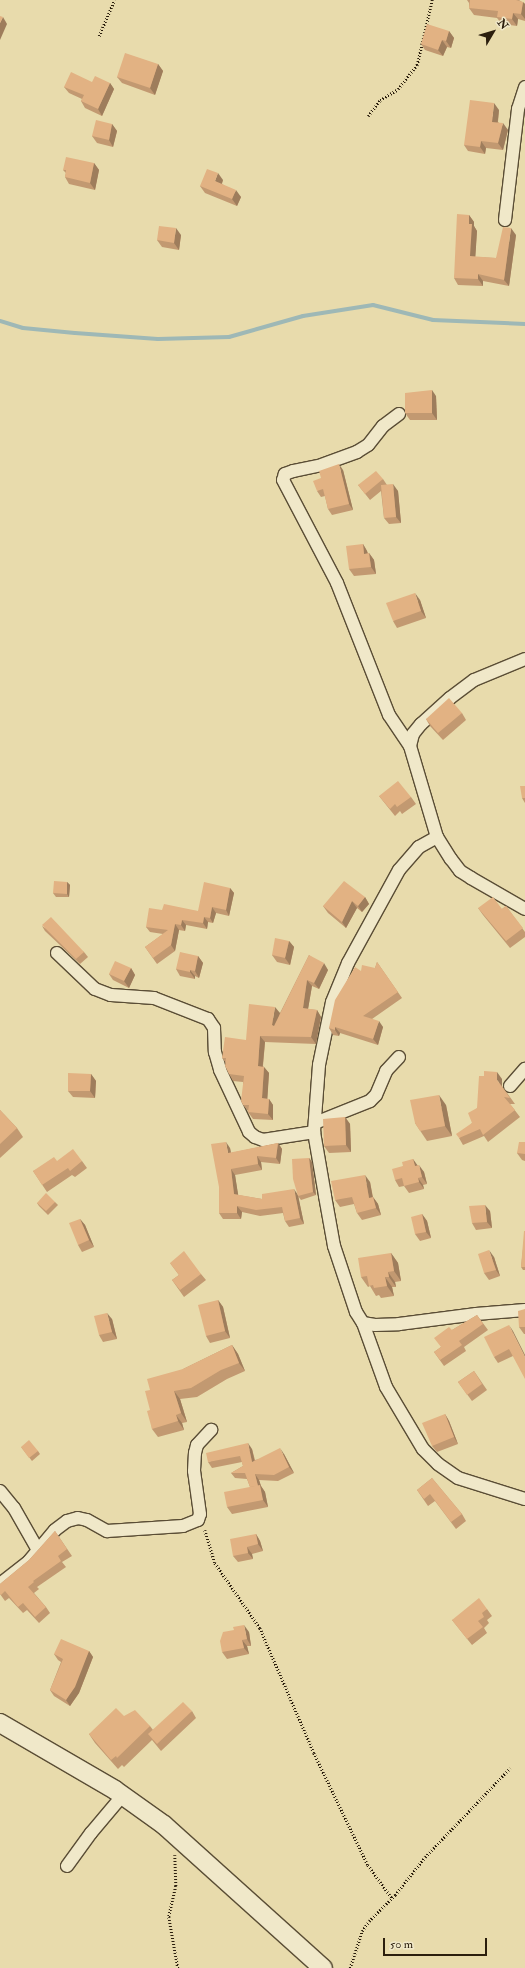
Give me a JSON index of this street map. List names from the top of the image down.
{
  "scale_bar": "50 m",
  "north": "top right"
}
